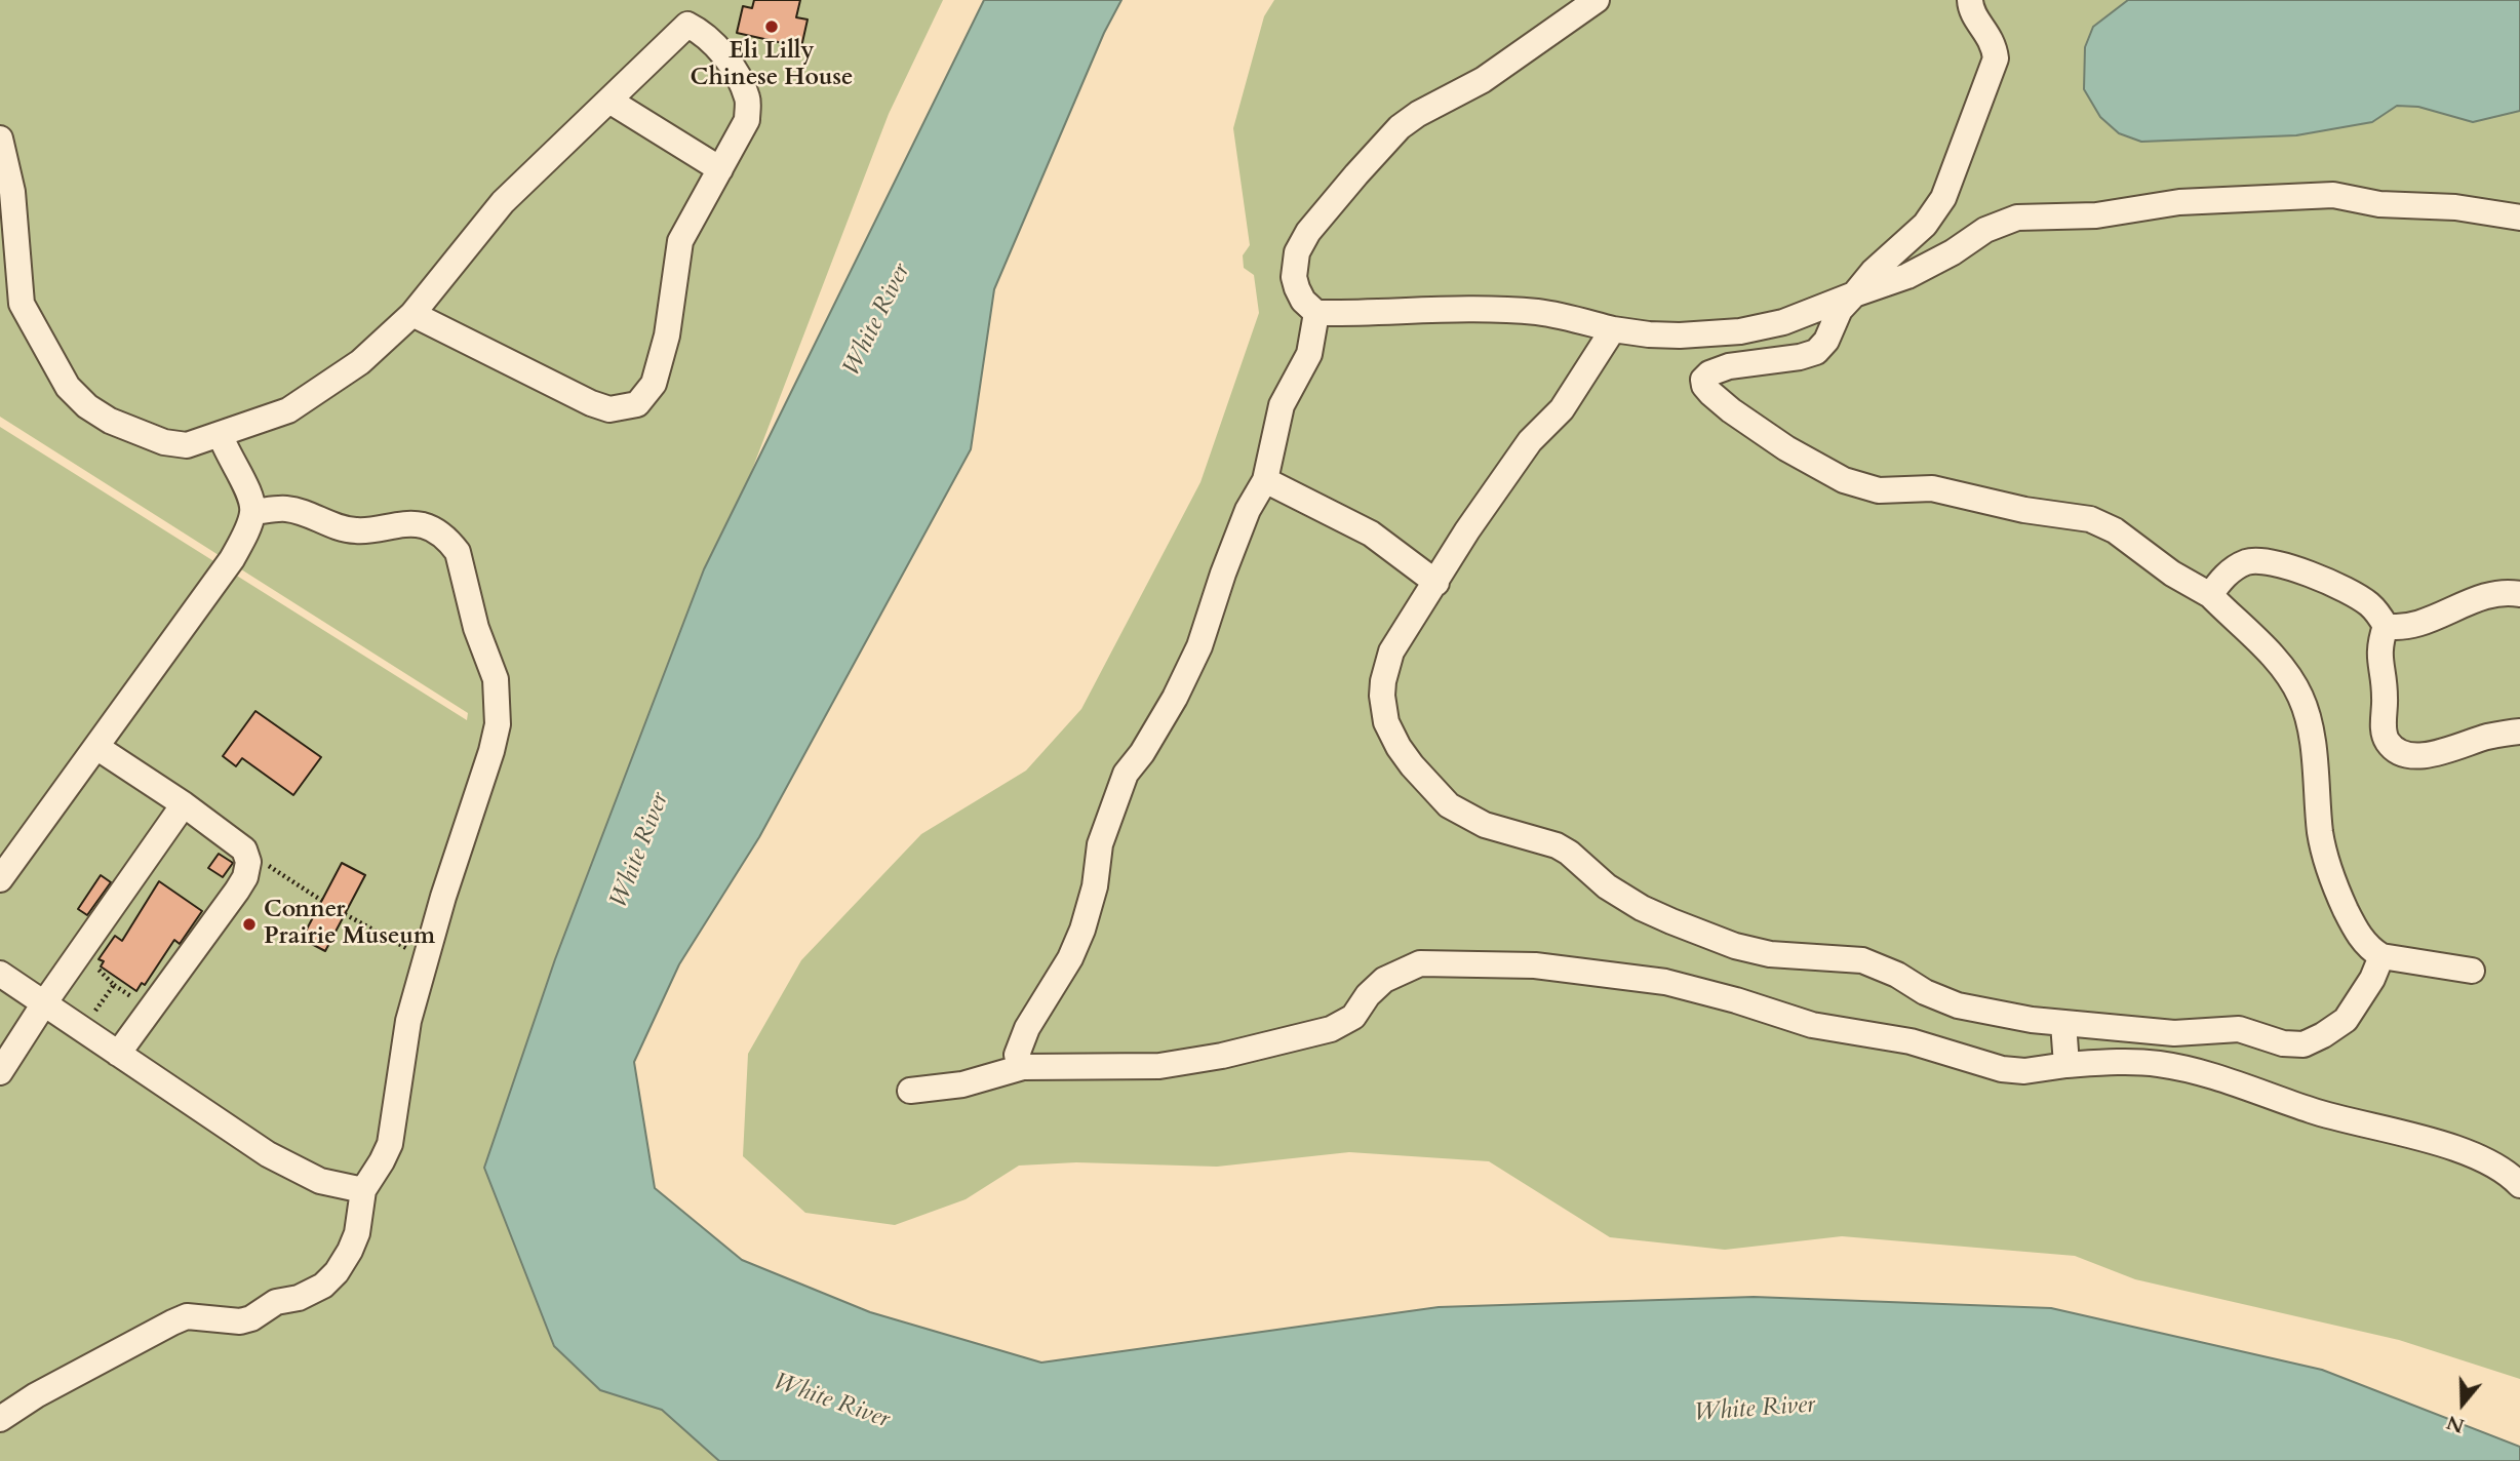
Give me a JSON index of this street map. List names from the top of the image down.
{
  "water": ["White River"],
  "places": ["Eli Lilly Chinese House", "Conner Prairie Museum"],
  "north": "bottom"
}
